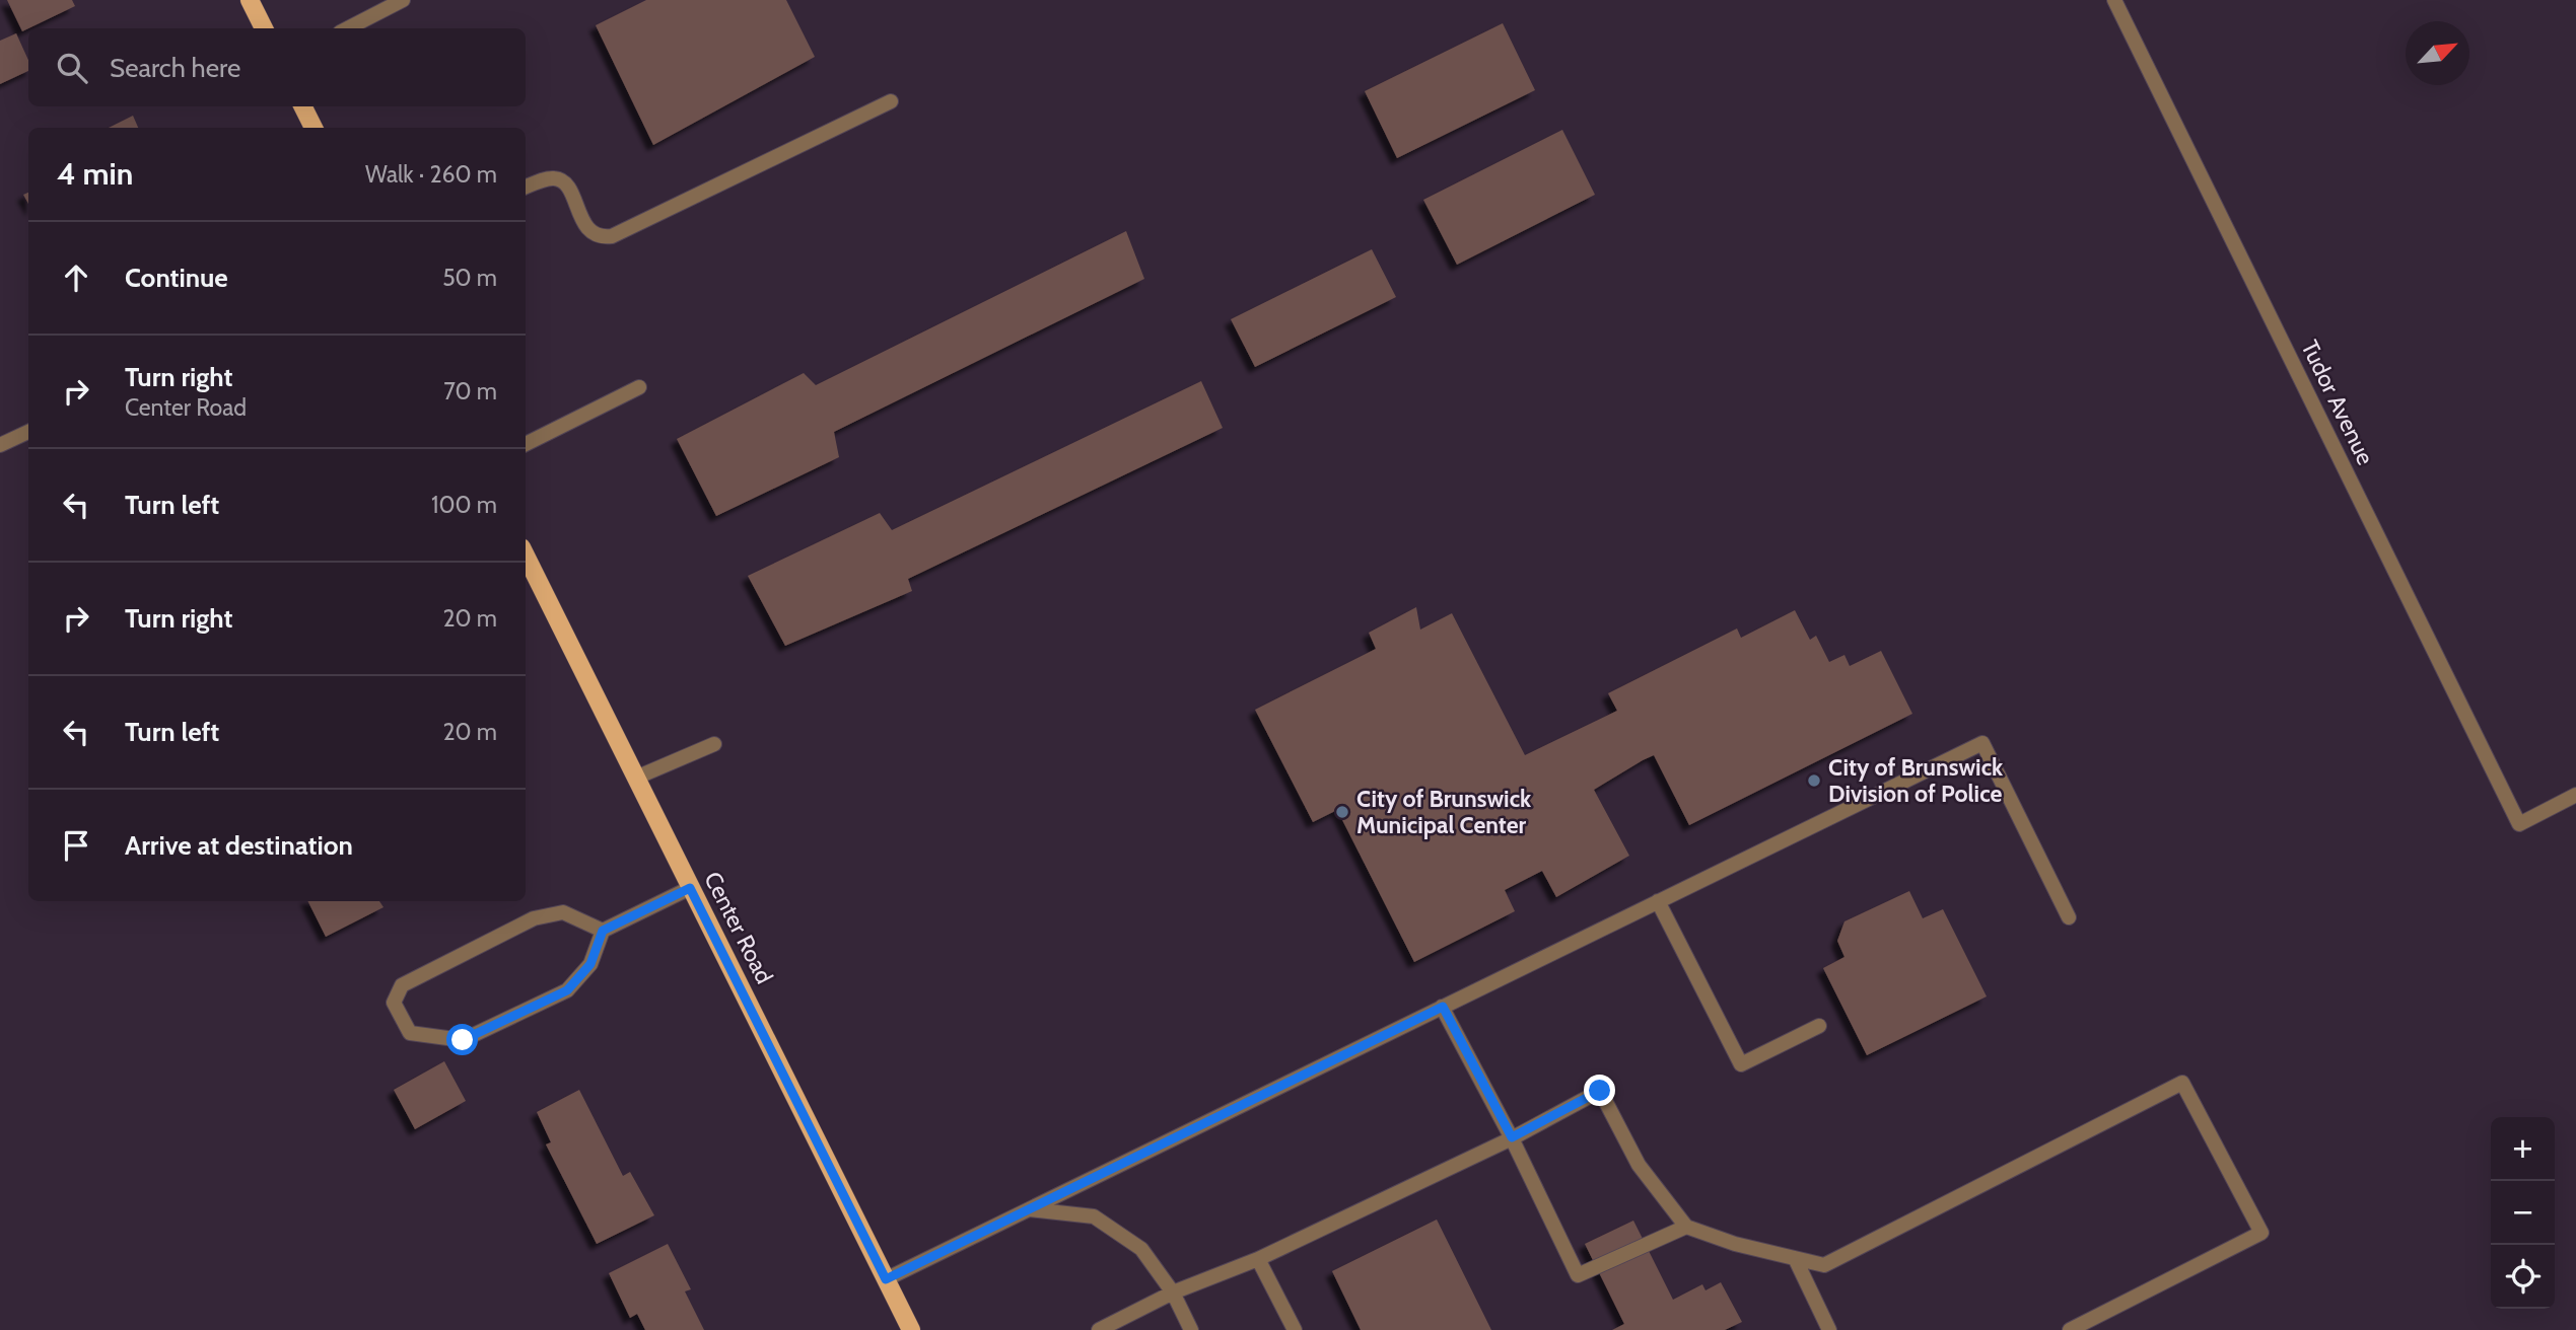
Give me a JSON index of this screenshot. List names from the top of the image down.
{
  "streets": {
    "main road": ["Center Road"],
    "street": ["Tudor Avenue"]
  },
  "places": ["City of Brunswick Division of Police", "City of Brunswick Municipal Center"],
  "north": "top right",
  "page": {
    "search": "Search here",
    "heading": ["4 min", "Walk · 260 m"],
    "list": [
      ["Continue", "50 m"],
      ["Turn right", "Center Road", "70 m"],
      ["Turn left", "100 m"],
      ["Turn right", "20 m"],
      ["Turn left", "20 m"],
      "Arrive at destination"
    ],
    "map_buttons": ["+", "−"]
  }
}
